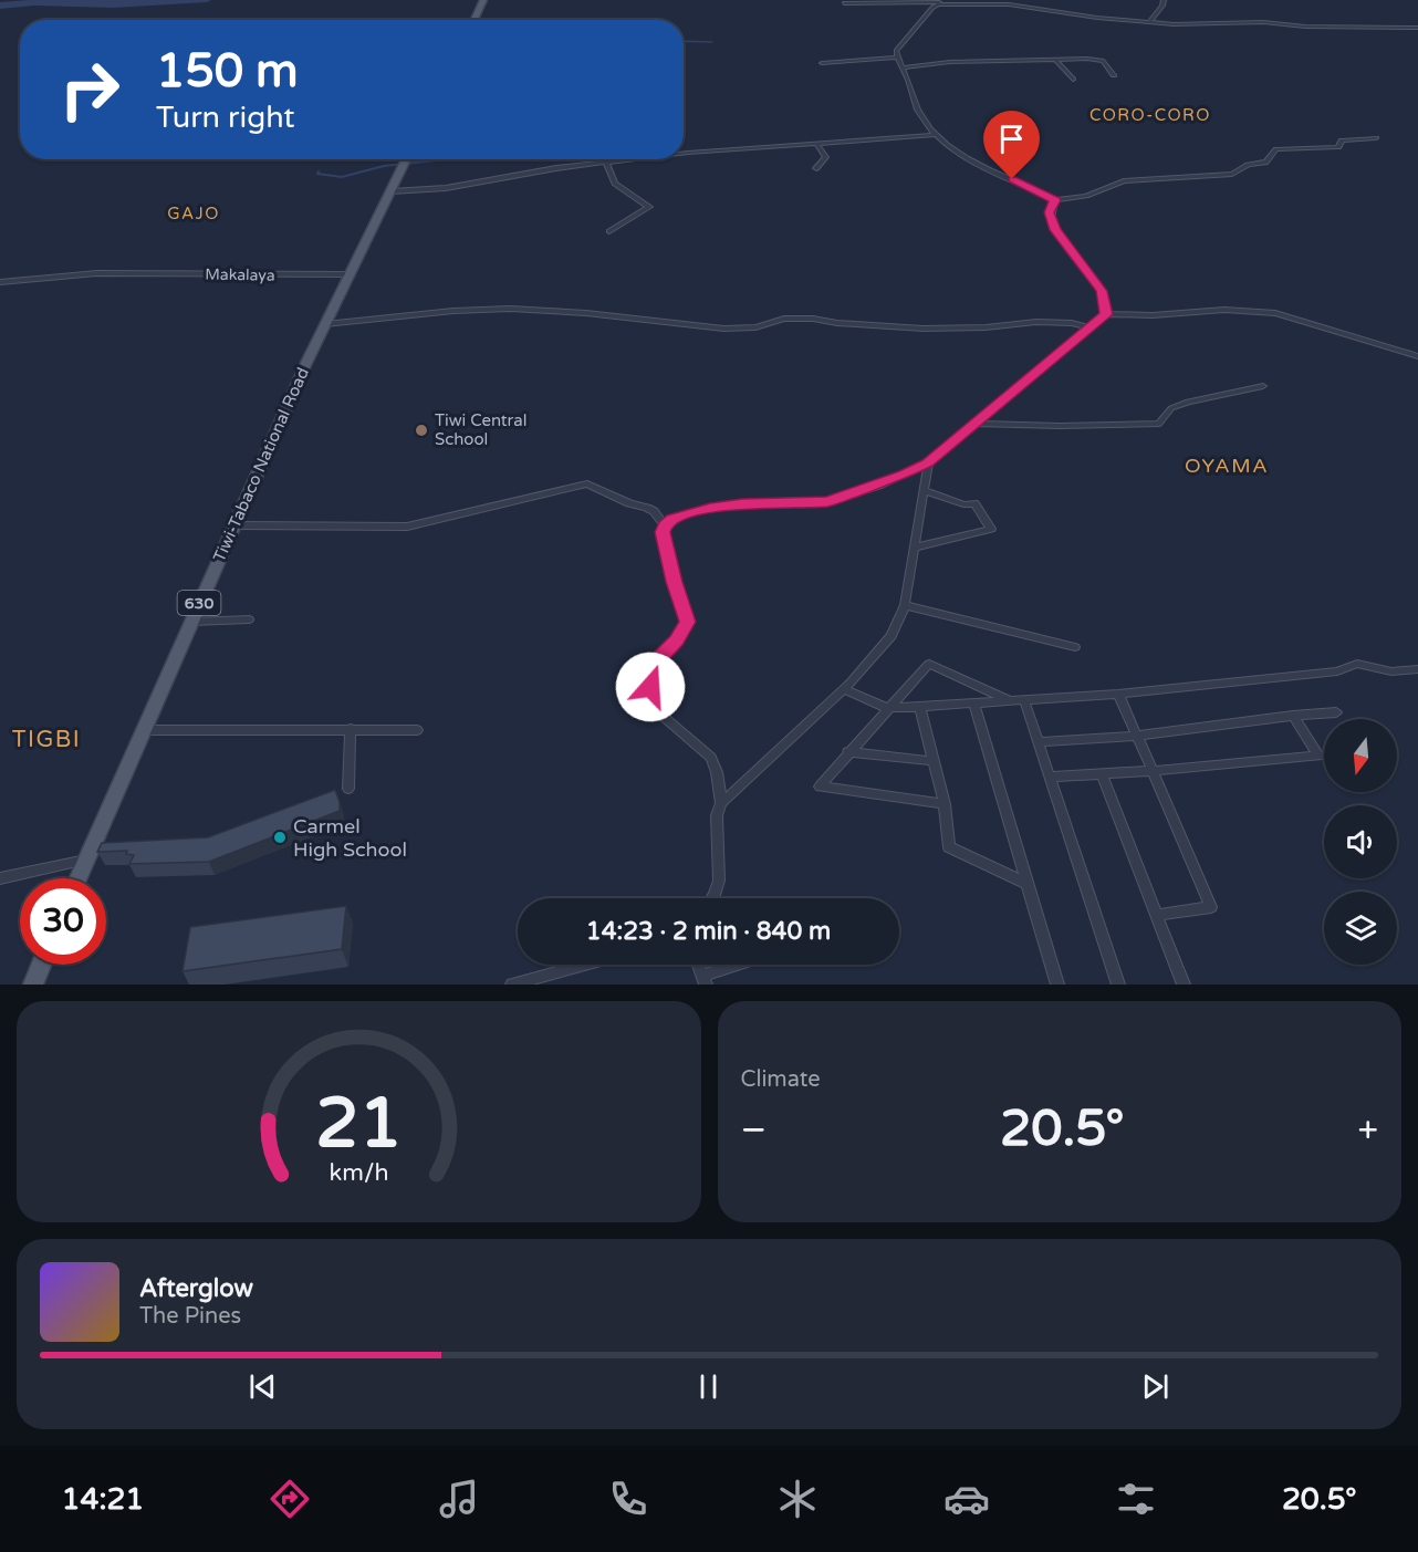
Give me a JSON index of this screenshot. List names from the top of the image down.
{
  "streets": {
    "main road": ["Tiwi-Tabaco National Road", "630"],
    "street": ["Makalaya"]
  },
  "crossings": [
    ["Makalaya", "Tiwi-Tabaco National Road"]
  ],
  "districts": [
    "CORO-CORO",
    "GAJO",
    "OYAMA",
    "TIGBI"
  ],
  "places": ["Tiwi Central School", "Carmel High School"],
  "north": "bottom",
  "page": {
    "turn": ["150 m", "Turn right"],
    "limit": "30",
    "trip": "14:23 · 2 min · 840 m",
    "tile": "Climate",
    "heat": ["−", "20.5°", "+"],
    "song": ["Afterglow", "The Pines"],
    "tabs": ["14:21", "20.5°"],
    "gauge": ["21", "km/h"]
  }
}
